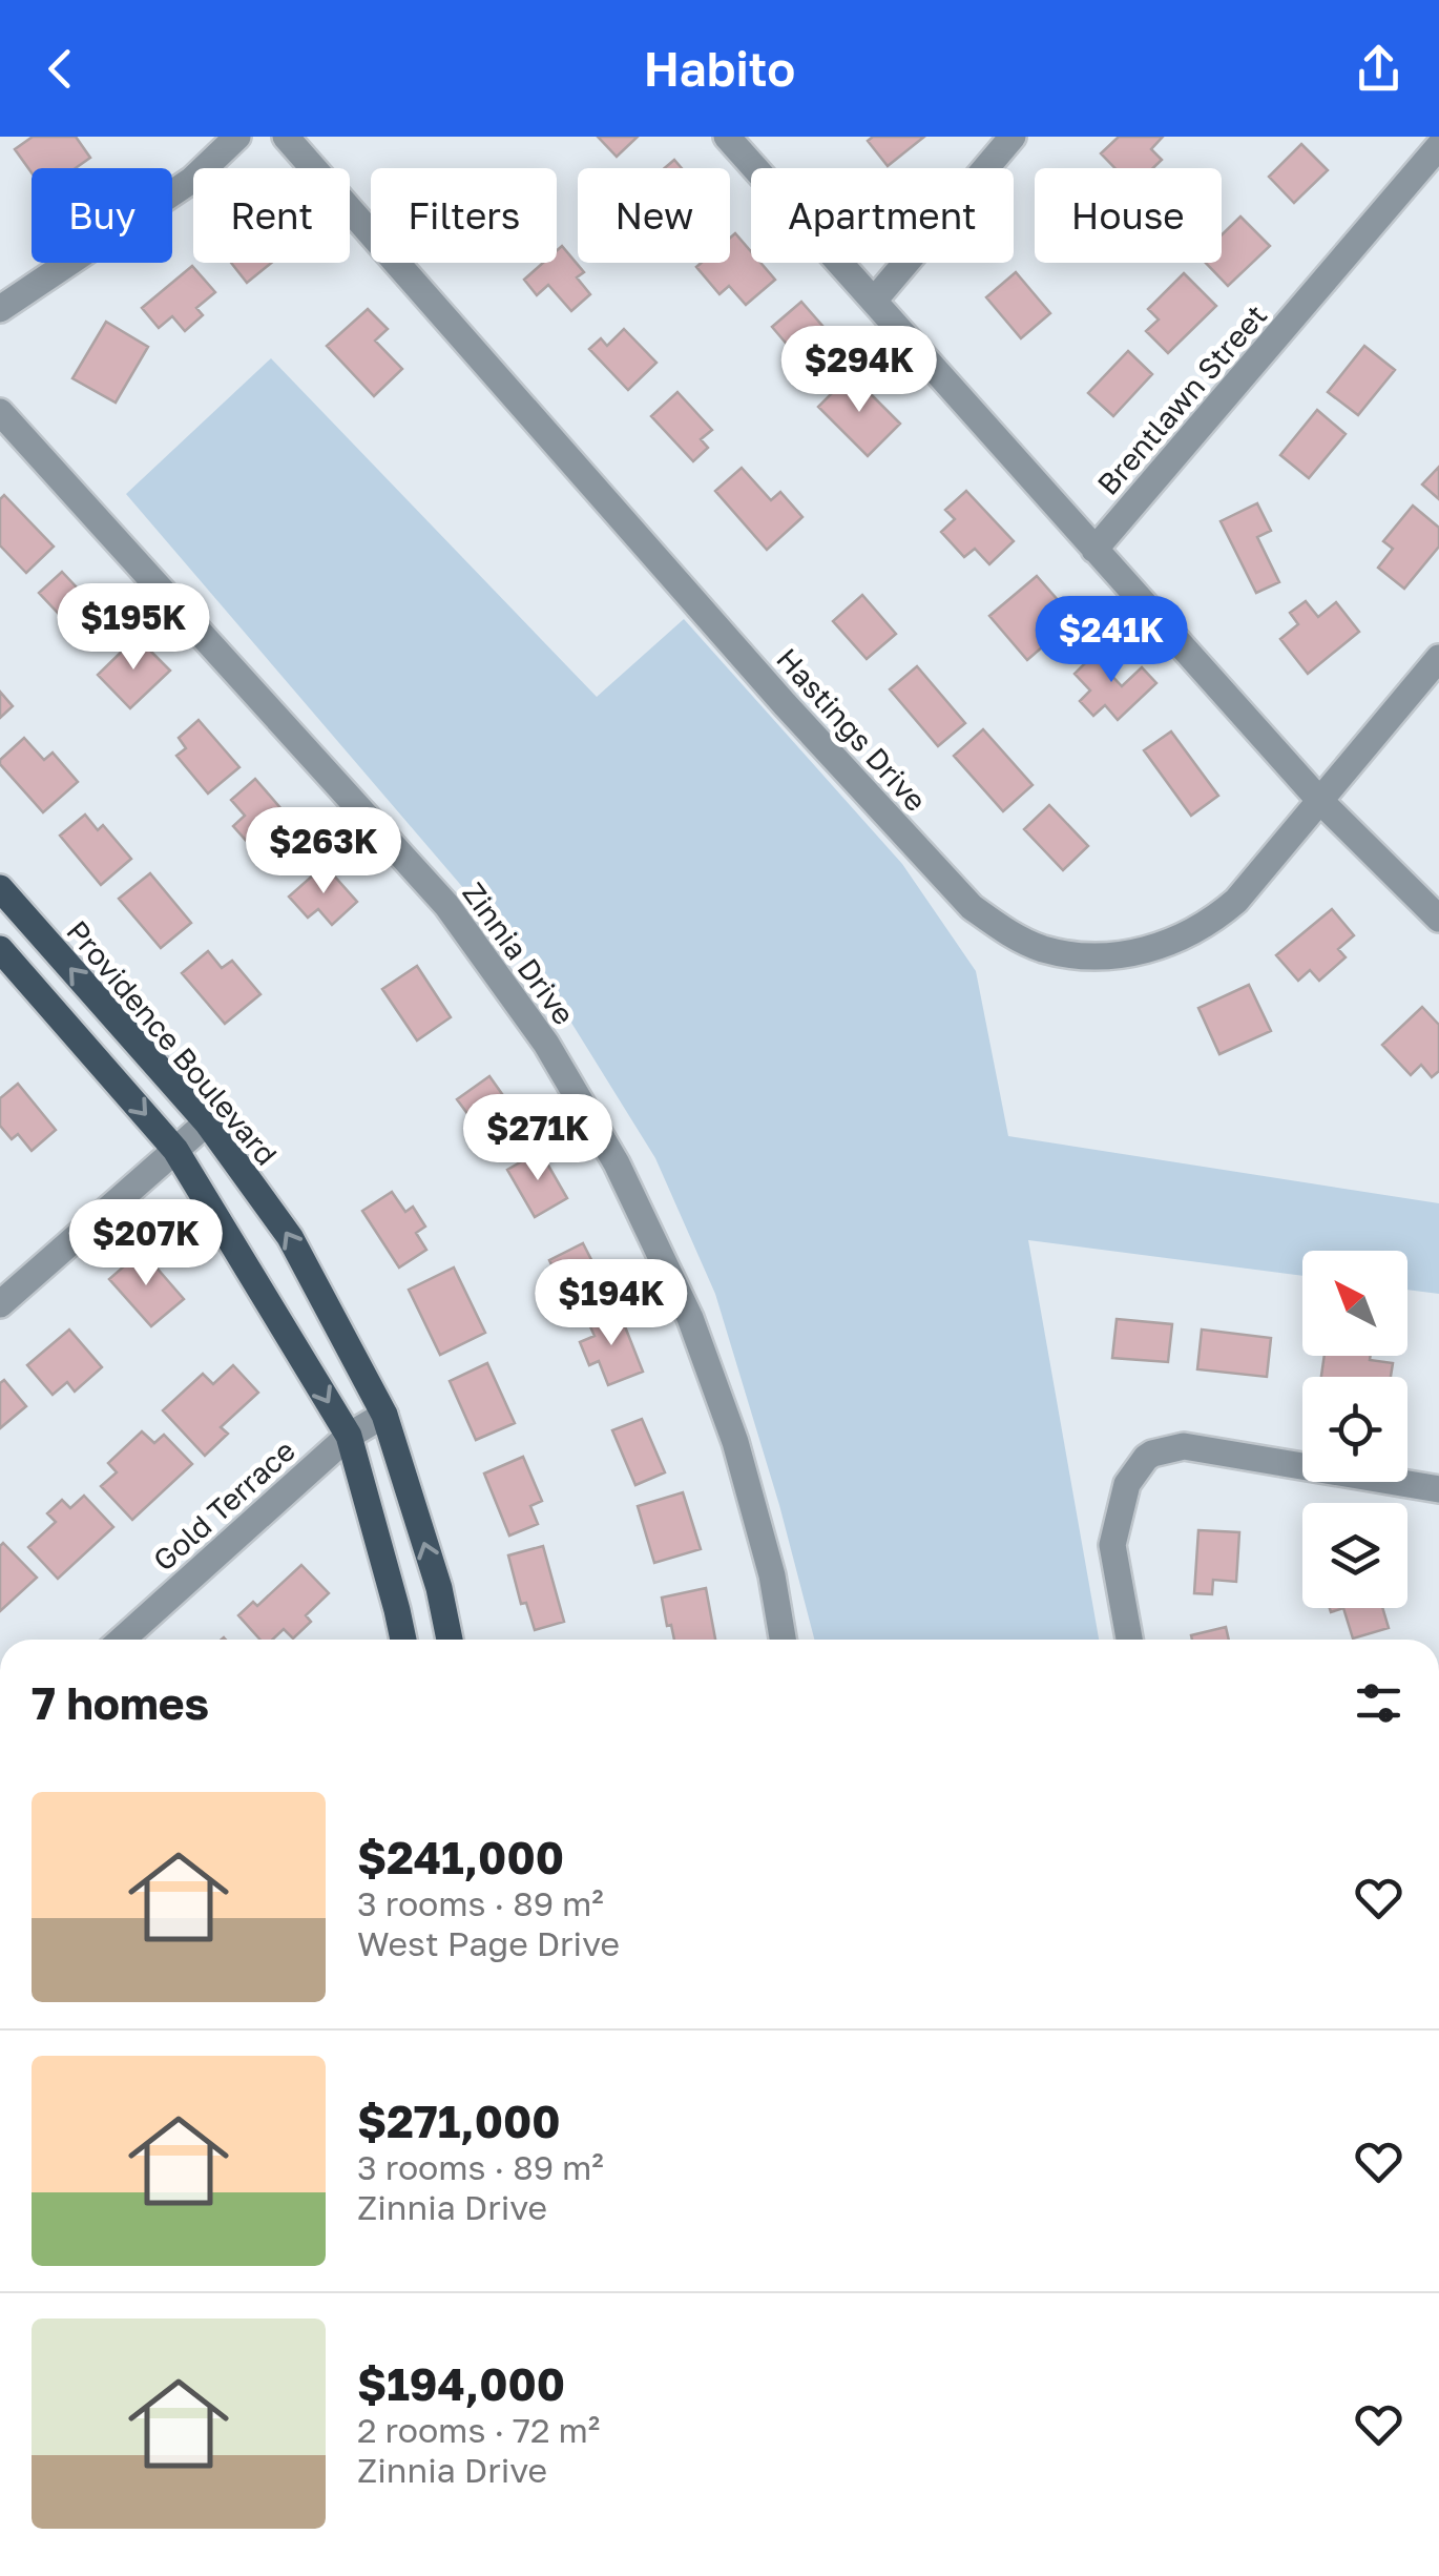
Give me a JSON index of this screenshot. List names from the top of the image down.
{
  "streets": {
    "main road": ["Providence Boulevard"],
    "street": [
      "Brentlawn Street",
      "Hastings Drive",
      "Zinnia Drive",
      "Gold Terrace"
    ]
  },
  "crossings": [
    ["Providence Boulevard", "Gold Terrace"]
  ],
  "north": "top left",
  "page": {
    "header": "Habito",
    "chip": [
      "Buy",
      "Rent",
      "Filters",
      "New",
      "Apartment",
      "House"
    ],
    "price": [
      "$294K",
      "$195K",
      "$241K",
      "$263K",
      "$271K",
      "$207K",
      "$194K"
    ],
    "heading": "7 homes",
    "list": [
      {
        "name": "$241,000",
        "note": "3 rooms · 89 m² · West Page Drive"
      },
      {
        "name": "$271,000",
        "note": "3 rooms · 89 m² · Zinnia Drive"
      },
      {
        "name": "$194,000",
        "note": "2 rooms · 72 m² · Zinnia Drive"
      }
    ]
  }
}
